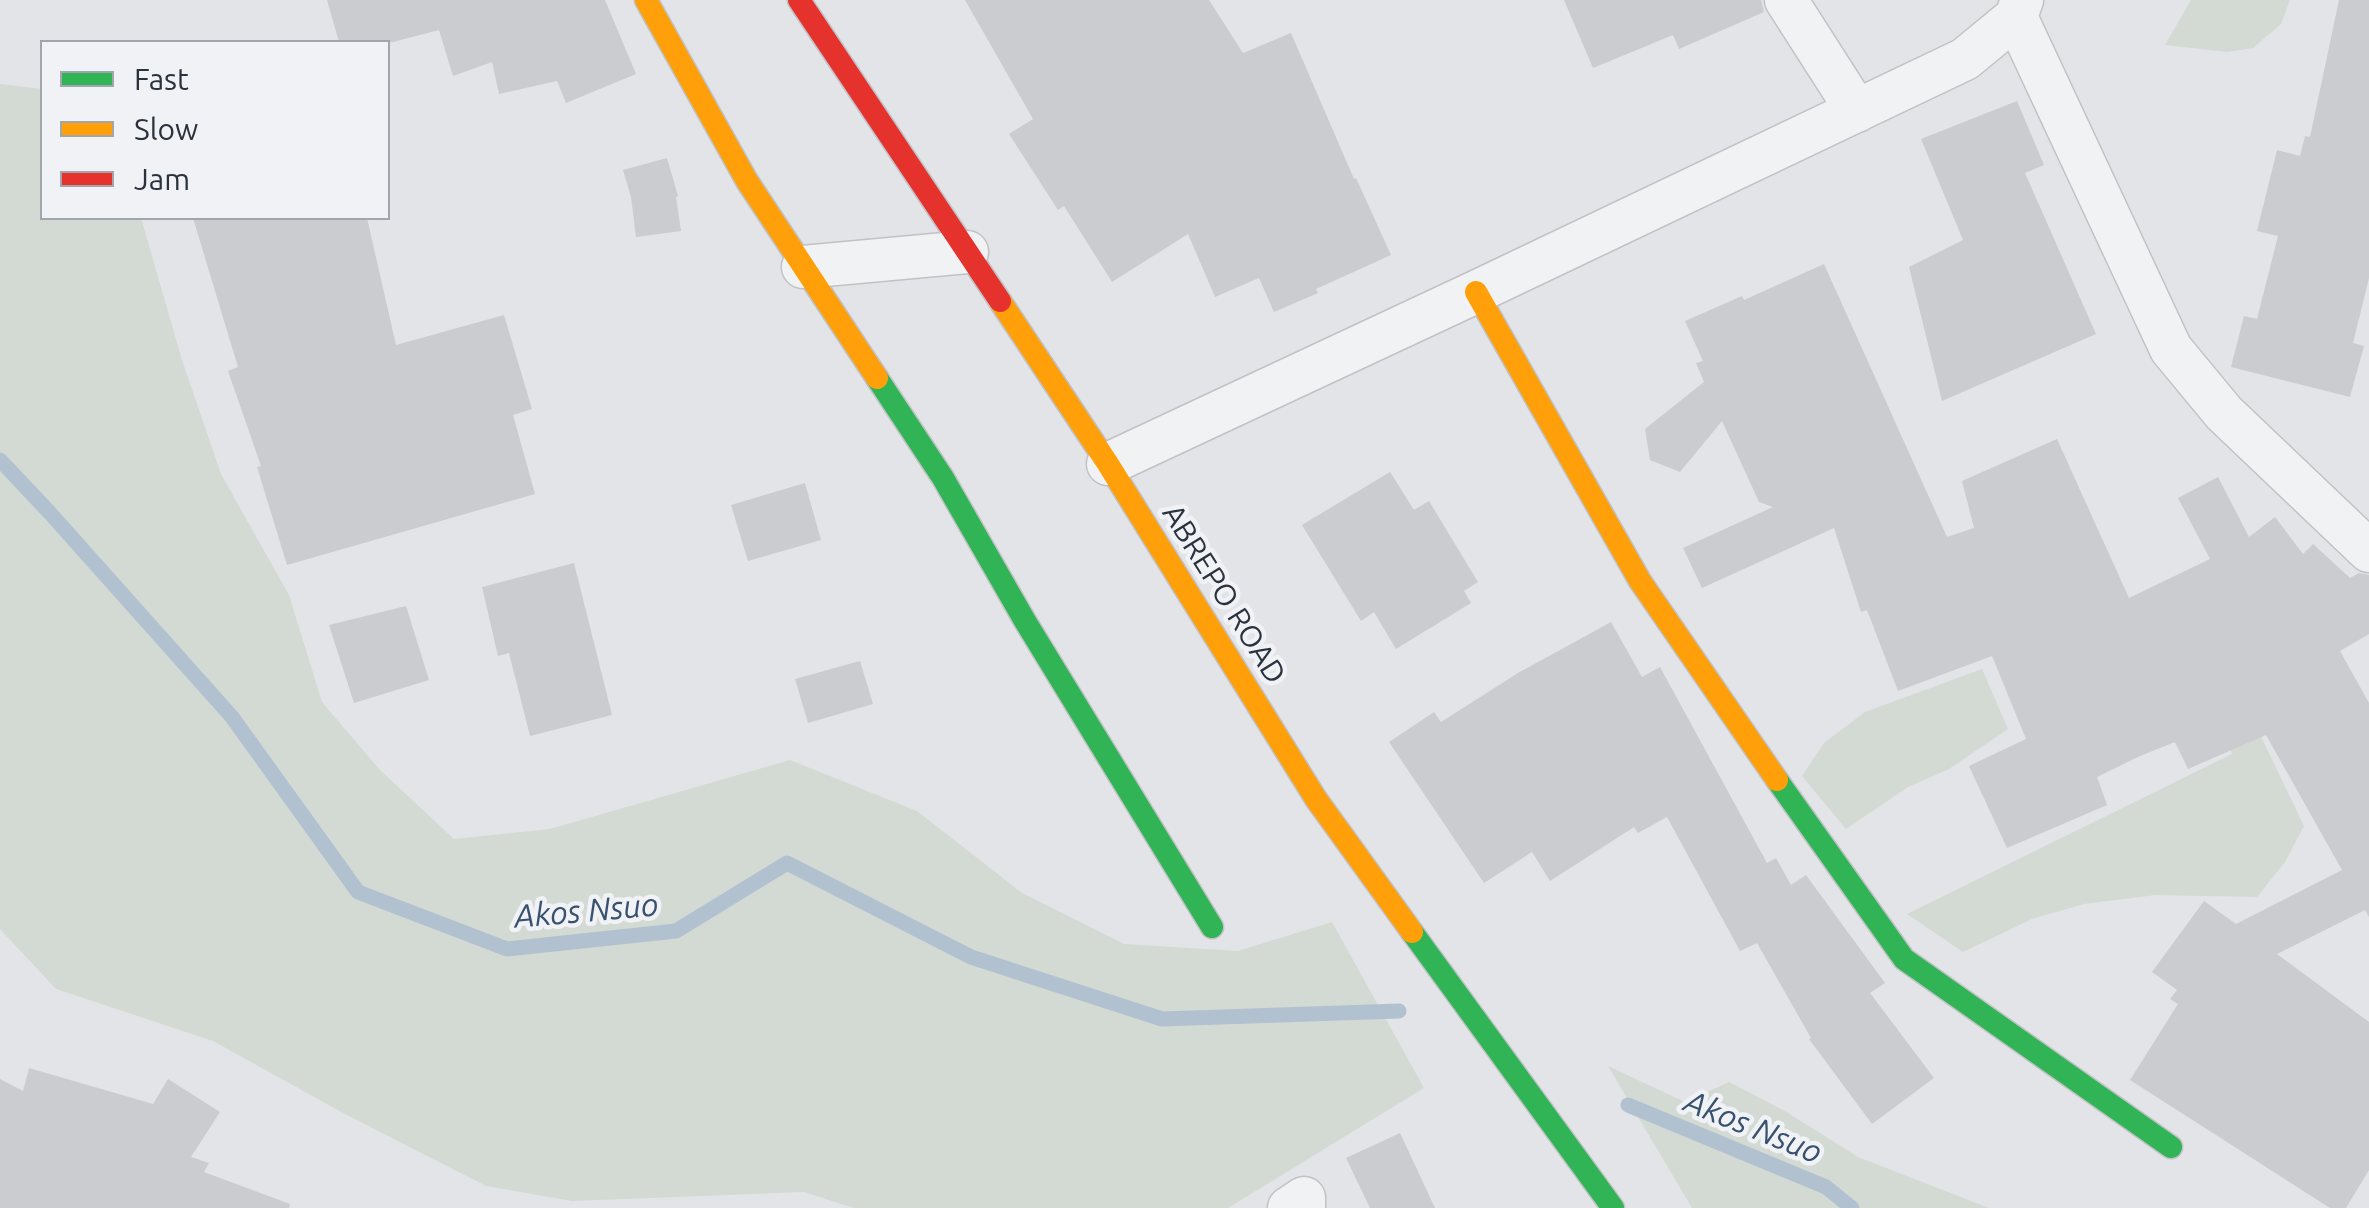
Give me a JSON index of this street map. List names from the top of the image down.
{
  "streets": {
    "street": ["ABREPO ROAD"]
  },
  "water": ["Akos Nsuo"],
  "legend": ["Fast", "Slow", "Jam"]
}
